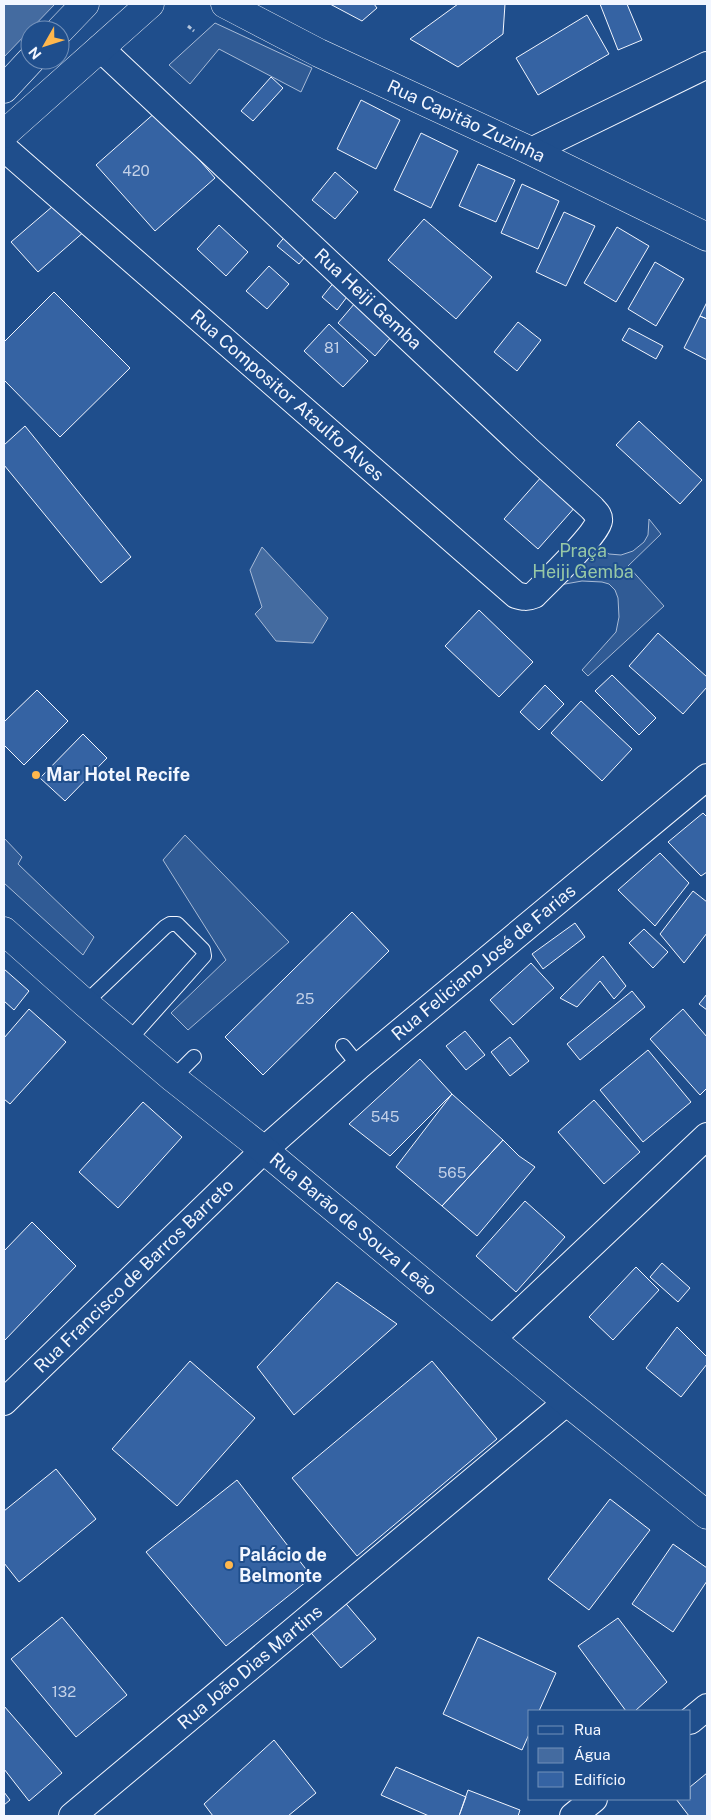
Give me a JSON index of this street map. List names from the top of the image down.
{
  "streets": {
    "main road": ["Rua Capitão Zuzinha", "Rua Barão de Souza Leão"],
    "street": [
      "Rua Heiji Gemba",
      "Rua Compositor Ataulfo Alves",
      "Rua Feliciano José de Farias",
      "Rua Francisco de Barros Barreto",
      "Rua João Dias Martins"
    ]
  },
  "crossings": [
    ["Rua Heiji Gemba", "Rua Compositor Ataulfo Alves"],
    ["Rua Feliciano José de Farias", "Rua Barão de Souza Leão"],
    ["Rua Feliciano José de Farias", "Rua Francisco de Barros Barreto"],
    ["Rua Barão de Souza Leão", "Rua Francisco de Barros Barreto"],
    ["Rua Barão de Souza Leão", "Rua João Dias Martins"]
  ],
  "parks": ["Praça Heiji Gemba"],
  "places": ["Mar Hotel Recife", "Palácio de Belmonte"],
  "house_numbers": [
    "420",
    "81",
    "25",
    "545",
    "565",
    "132"
  ],
  "legend": ["Rua", "Água", "Edifício"],
  "north": "bottom left"
}
